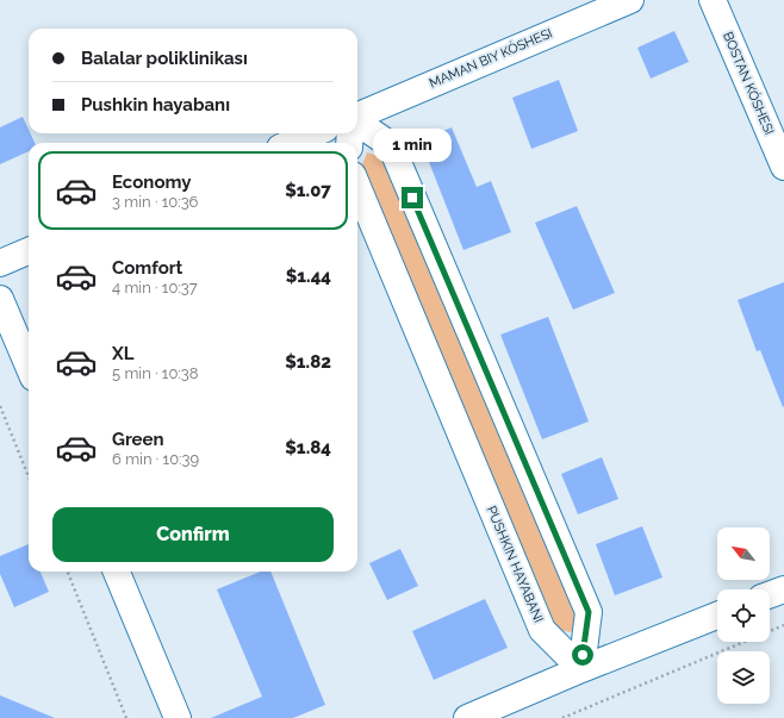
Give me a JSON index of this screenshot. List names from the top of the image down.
{
  "streets": {
    "street": ["MAMAN BIY KÓSHESI", "BOSTAN KÓSHESI"]
  },
  "north": "top left",
  "page": {
    "banner": ["Balalar poliklinikası", "Pushkin hayabanı"],
    "bubble": "1 min",
    "list": [
      {
        "name": "Economy",
        "note": "3 min · 10:36",
        "value": "$1.07"
      },
      {
        "name": "Comfort",
        "note": "4 min · 10:37",
        "value": "$1.44"
      },
      {
        "name": "XL",
        "note": "5 min · 10:38",
        "value": "$1.82"
      },
      {
        "name": "Green",
        "note": "6 min · 10:39",
        "value": "$1.84"
      }
    ],
    "buttons": "Confirm"
  }
}
